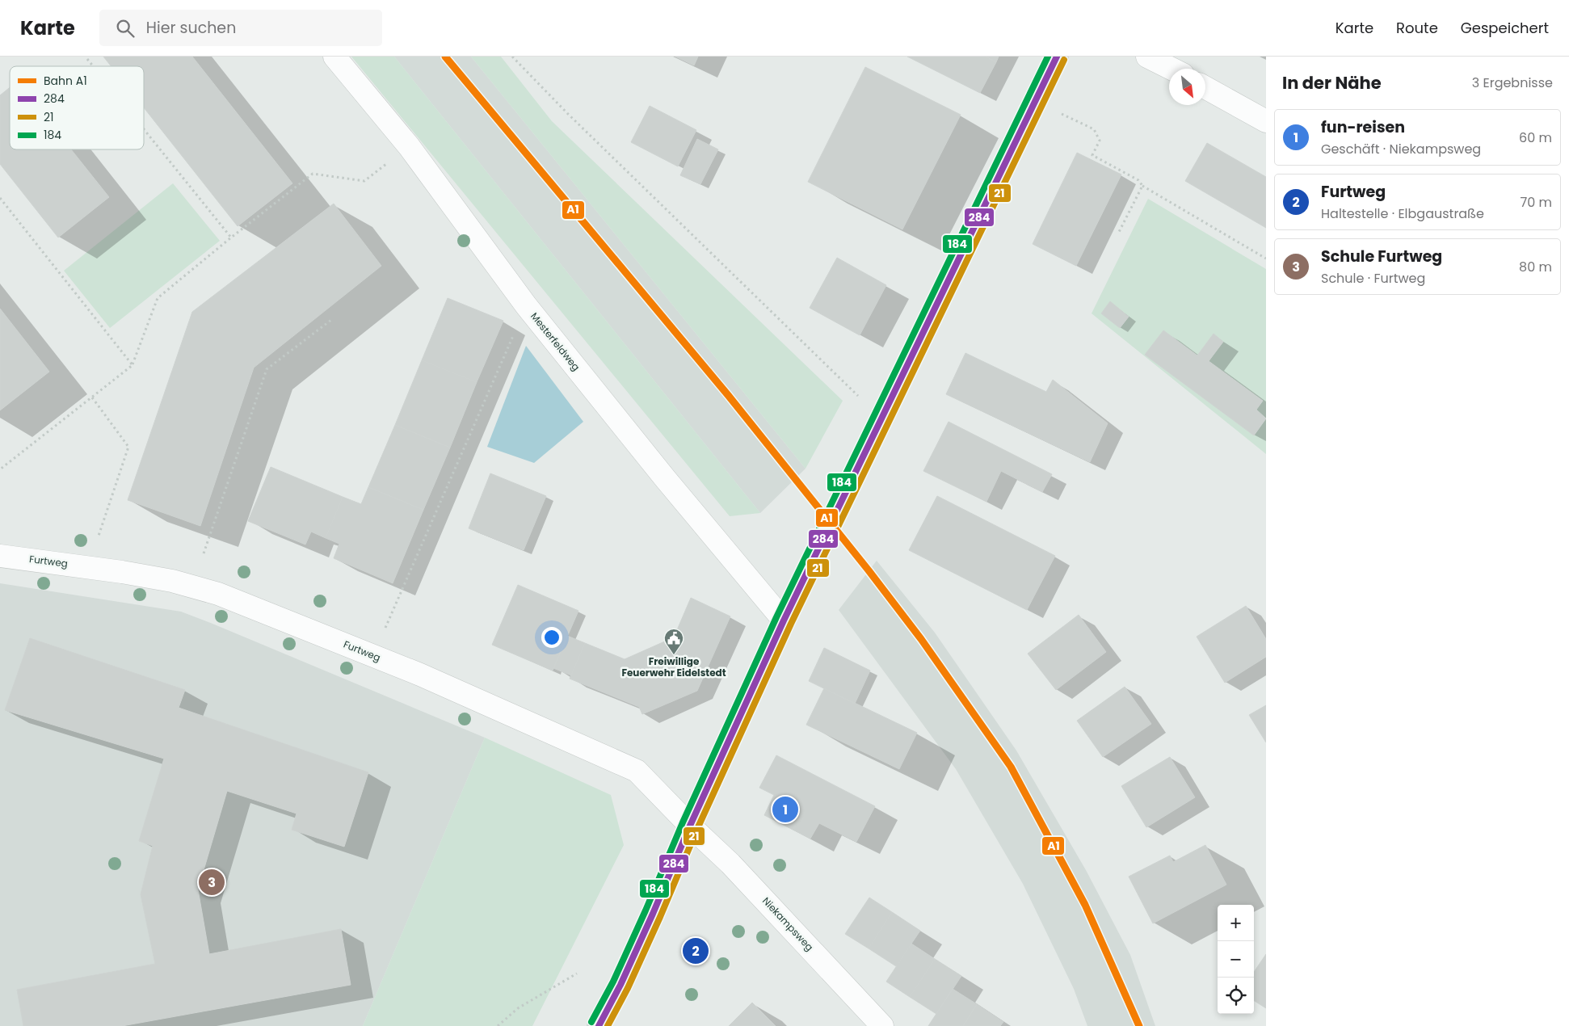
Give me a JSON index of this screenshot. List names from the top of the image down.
{
  "streets": {
    "street": ["Mesterfeldweg", "Furtweg", "Niekampsweg"]
  },
  "crossings": [
    ["Furtweg", "Niekampsweg"]
  ],
  "places": {
    "public building": ["Freiwillige Feuerwehr Eidelstedt"]
  },
  "lines": [
    "rail line A1",
    "transit line 284",
    "transit line 184",
    "transit line 21"
  ],
  "legend": [
    "Bahn A1",
    "284",
    "21",
    "184"
  ],
  "north": "bottom right",
  "page": {
    "header": "Karte",
    "search": "Hier suchen",
    "nav": ["Karte", "Route", "Gespeichert"],
    "heading": ["In der Nähe", "3 Ergebnisse"],
    "list": [
      {
        "mark": "1",
        "name": "fun-reisen",
        "note": "Geschäft · Niekampsweg",
        "value": "60 m"
      },
      {
        "mark": "2",
        "name": "Furtweg",
        "note": "Haltestelle · Elbgaustraße",
        "value": "70 m"
      },
      {
        "mark": "3",
        "name": "Schule Furtweg",
        "note": "Schule · Furtweg",
        "value": "80 m"
      }
    ],
    "pins": ["1", "3", "2"],
    "map_buttons": ["+", "−"]
  }
}
